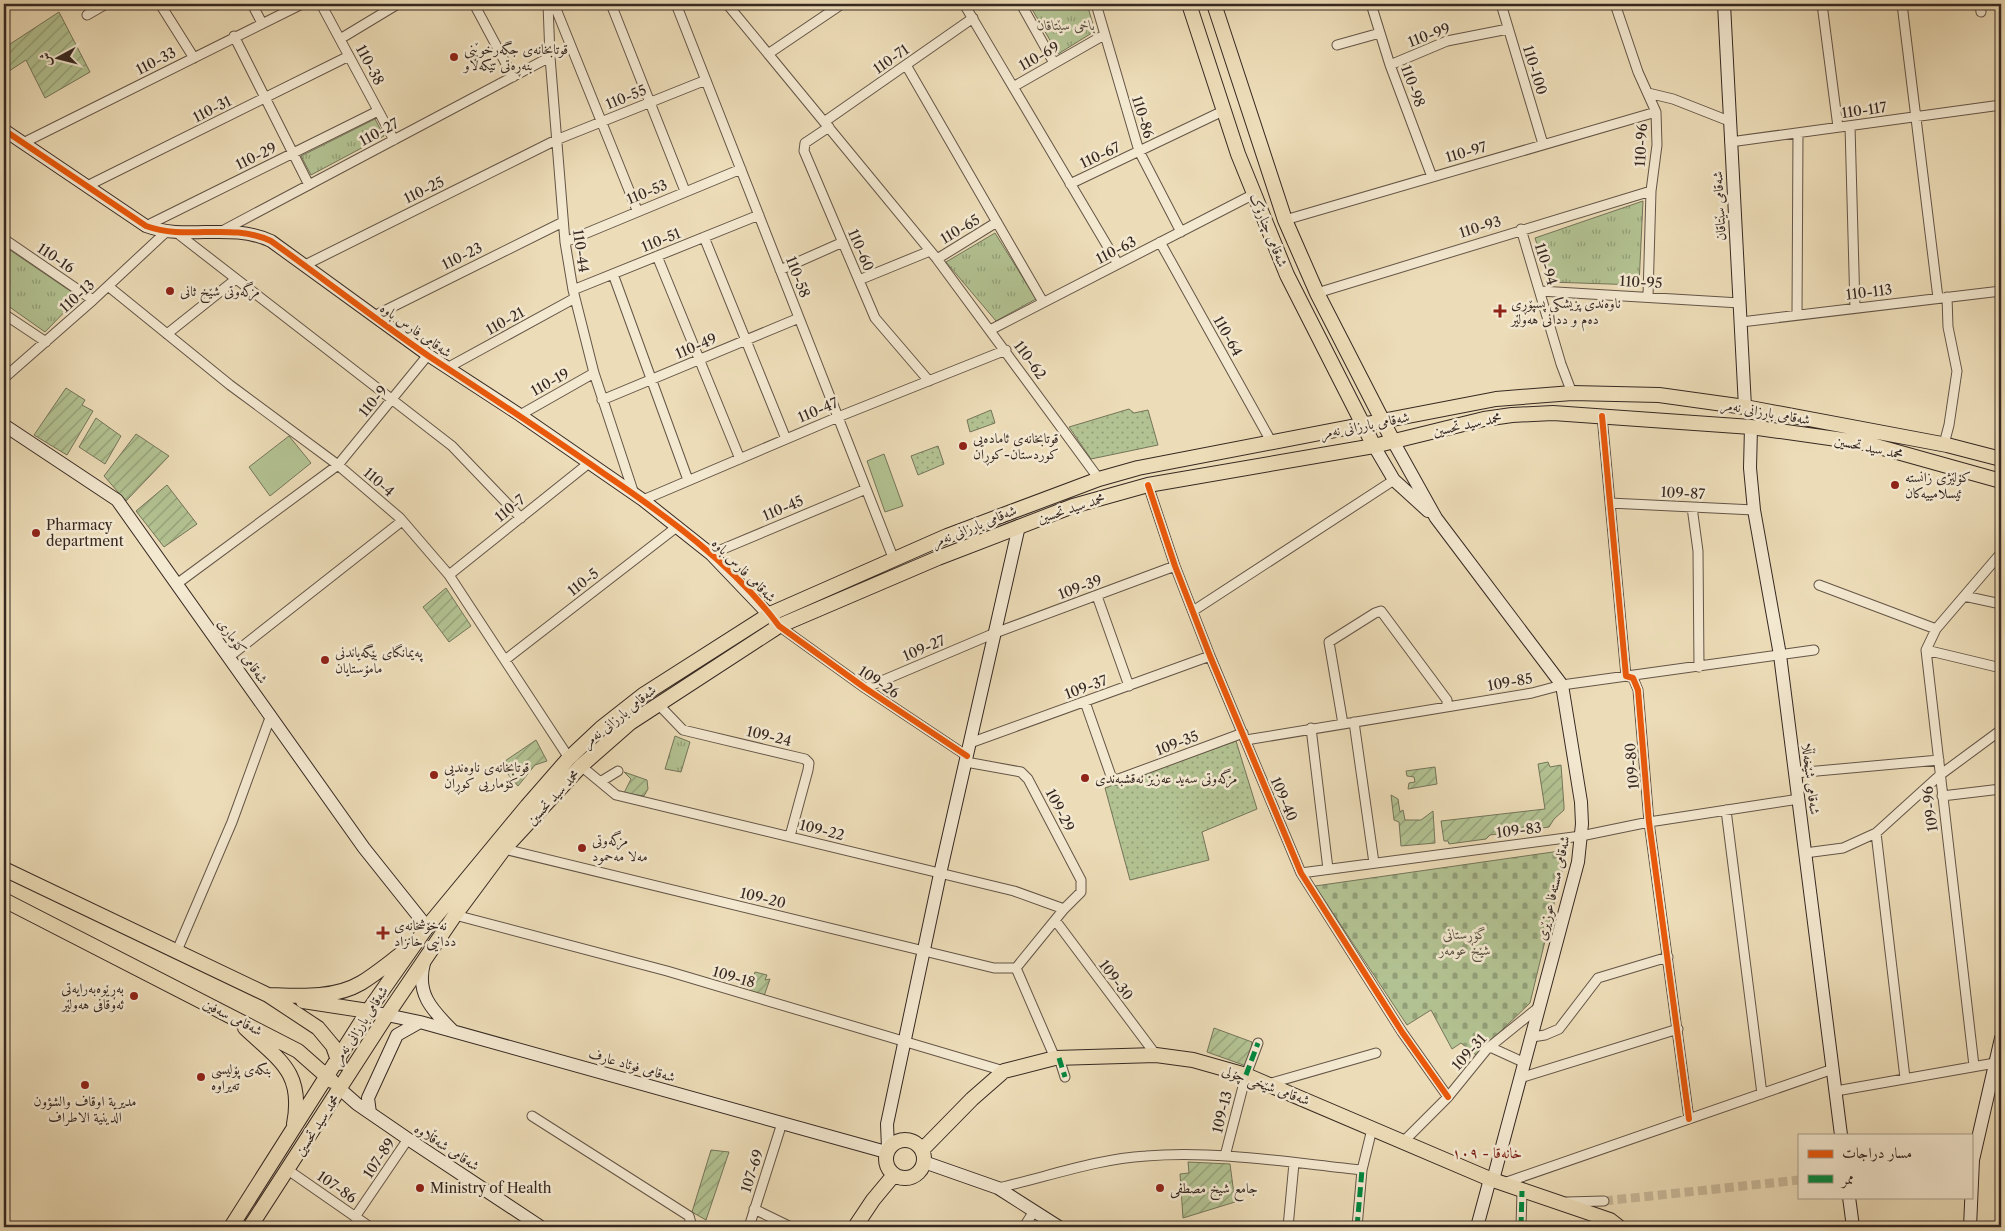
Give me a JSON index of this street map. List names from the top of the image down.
{
  "streets": {
    "main road": [
      "شەقامی سێتاقان",
      "شەقامی چنارۆک",
      "شەقامی فارس باوە",
      "شەقامی بارزانی نەمر",
      "محمد سید تحسین",
      "شەقامی کۆماری",
      "شەقامی شێخەڵڵا",
      "شەقامی مستەفا عوزێری",
      "شەقامی سەفین",
      "شەقامی فوئاد عارف",
      "شەقامی شێخی چۆلی",
      "شەقامی شەقڵاوە"
    ],
    "street": [
      "110-99",
      "110-69",
      "110-71",
      "110-33",
      "110-38",
      "110-100",
      "110-98",
      "110-55",
      "110-31",
      "110-117",
      "110-86",
      "110-27",
      "110-96",
      "110-97",
      "110-67",
      "110-29",
      "110-25",
      "110-53",
      "110-93",
      "110-65",
      "110-51",
      "110-60",
      "110-63",
      "110-44",
      "110-23",
      "110-16",
      "110-94",
      "110-58",
      "110-95",
      "110-113",
      "110-13",
      "110-21",
      "110-64",
      "110-49",
      "110-62",
      "110-19",
      "110-9",
      "110-47",
      "110-4",
      "109-87",
      "110-7",
      "110-45",
      "110-5",
      "109-39",
      "109-27",
      "109-26",
      "109-85",
      "109-37",
      "109-24",
      "109-35",
      "109-80",
      "109-40",
      "109-96",
      "109-29",
      "109-22",
      "109-83",
      "109-20",
      "109-18",
      "109-30",
      "109-31",
      "109-13",
      "107-89",
      "107-69",
      "107-86"
    ]
  },
  "crossings": [
    ["110-99", "110-100"],
    ["110-99", "110-98"],
    ["110-69", "110-86"],
    ["110-71", "110-60"],
    ["110-71", "110-62"],
    ["110-33", "شەقامی فارس باوە"],
    ["110-38", "110-31"],
    ["110-38", "110-27"],
    ["110-38", "110-29"],
    ["110-100", "110-97"],
    ["110-98", "110-97"],
    ["110-55", "110-25"],
    ["110-55", "110-44"],
    ["110-55", "110-58"],
    ["110-31", "شەقامی فارس باوە"],
    ["110-117", "شەقامی سێتاقان"],
    ["110-86", "110-67"],
    ["110-86", "110-63"],
    ["110-27", "110-44"],
    ["110-27", "شەقامی فارس باوە"],
    ["110-96", "110-97"],
    ["110-96", "110-93"],
    ["110-96", "110-95"],
    ["110-97", "شەقامی چنارۆک"],
    ["110-67", "شەقامی چنارۆک"],
    ["110-29", "شەقامی فارس باوە"],
    ["110-25", "110-44"],
    ["110-25", "شەقامی فارس باوە"],
    ["110-53", "110-44"],
    ["110-53", "110-58"],
    ["شەقامی سێتاقان", "110-95"],
    ["شەقامی سێتاقان", "110-113"],
    ["شەقامی سێتاقان", "شەقامی بارزانی نەمر"],
    ["110-93", "شەقامی چنارۆک"],
    ["110-93", "110-94"],
    ["110-65", "110-62"],
    ["شەقامی چنارۆک", "110-63"],
    ["شەقامی چنارۆک", "شەقامی بارزانی نەمر"],
    ["شەقامی چنارۆک", "محمد سید تحسین"],
    ["شەقامی چنارۆک", "شەقامی مستەفا عوزێری"],
    ["110-51", "110-44"],
    ["110-51", "110-58"],
    ["110-51", "110-21"],
    ["110-60", "110-62"],
    ["110-60", "110-47"],
    ["110-63", "110-64"],
    ["110-63", "110-62"],
    ["110-44", "110-23"],
    ["110-44", "110-21"],
    ["110-44", "شەقامی فارس باوە"],
    ["110-44", "110-49"],
    ["110-44", "110-19"],
    ["110-44", "110-47"],
    ["110-23", "شەقامی فارس باوە"],
    ["110-16", "110-13"],
    ["110-94", "110-95"],
    ["110-94", "شەقامی بارزانی نەمر"],
    ["110-58", "110-49"],
    ["110-58", "110-47"],
    ["110-58", "شەقامی بارزانی نەمر"],
    ["110-58", "110-45"],
    ["110-13", "شەقامی فارس باوە"],
    ["110-13", "110-4"],
    ["110-21", "شەقامی فارس باوە"],
    ["شەقامی فارس باوە", "110-19"],
    ["شەقامی فارس باوە", "110-9"],
    ["شەقامی فارس باوە", "110-47"],
    ["شەقامی فارس باوە", "شەقامی بارزانی نەمر"],
    ["شەقامی فارس باوە", "محمد سید تحسین"],
    ["شەقامی فارس باوە", "110-7"],
    ["شەقامی فارس باوە", "110-45"],
    ["شەقامی فارس باوە", "110-5"],
    ["شەقامی فارس باوە", "109-26"],
    ["110-64", "شەقامی بارزانی نەمر"],
    ["110-62", "110-47"],
    ["110-62", "شەقامی بارزانی نەمر"],
    ["110-9", "110-4"],
    ["110-9", "شەقامی کۆماری"],
    ["شەقامی بارزانی نەمر", "110-4"],
    ["شەقامی بارزانی نەمر", "شەقامی کۆماری"],
    ["شەقامی بارزانی نەمر", "شەقامی سەفین"],
    ["شەقامی بارزانی نەمر", "شەقامی فوئاد عارف"],
    ["محمد سید تحسین", "109-26"],
    ["محمد سید تحسین", "109-24"],
    ["محمد سید تحسین", "109-80"],
    ["محمد سید تحسین", "شەقامی شێخەڵڵا"],
    ["محمد سید تحسین", "109-40"],
    ["محمد سید تحسین", "109-22"],
    ["محمد سید تحسین", "شەقامی مستەفا عوزێری"],
    ["محمد سید تحسین", "109-20"],
    ["محمد سید تحسین", "109-18"],
    ["محمد سید تحسین", "شەقامی سەفین"],
    ["محمد سید تحسین", "شەقامی فوئاد عارف"],
    ["محمد سید تحسین", "شەقامی شەقڵاوە"],
    ["محمد سید تحسین", "107-86"],
    ["110-4", "110-7"],
    ["110-4", "110-5"],
    ["109-87", "109-80"],
    ["109-87", "شەقامی شێخەڵڵا"],
    ["109-39", "109-27"],
    ["109-39", "109-40"],
    ["109-27", "109-26"],
    ["109-26", "109-29"],
    ["109-85", "109-35"],
    ["109-85", "109-80"],
    ["109-85", "شەقامی شێخەڵڵا"],
    ["109-85", "109-40"],
    ["109-85", "شەقامی مستەفا عوزێری"],
    ["109-37", "109-35"],
    ["109-37", "109-40"],
    ["109-24", "109-22"],
    ["109-35", "109-40"],
    ["109-80", "109-83"],
    ["شەقامی شێخەڵڵا", "109-83"],
    ["109-40", "109-83"],
    ["109-40", "109-31"],
    ["109-29", "109-22"],
    ["109-29", "109-20"],
    ["109-29", "109-30"],
    ["109-83", "شەقامی مستەفا عوزێری"],
    ["شەقامی مستەفا عوزێری", "109-31"],
    ["شەقامی مستەفا عوزێری", "شەقامی شێخی چۆلی"],
    ["109-18", "شەقامی شێخی چۆلی"],
    ["109-30", "شەقامی شێخی چۆلی"],
    ["شەقامی سەفین", "شەقامی شەقڵاوە"],
    ["109-31", "شەقامی شێخی چۆلی"],
    ["شەقامی فوئاد عارف", "شەقامی شێخی چۆلی"],
    ["شەقامی فوئاد عارف", "107-69"],
    ["شەقامی شێخی چۆلی", "109-13"],
    ["شەقامی شەقڵاوە", "107-89"],
    ["107-89", "107-86"]
  ],
  "districts": ["خانەقا - ١٠٩"],
  "parks": ["باخی سێتاقان", "گۆڕستانی شێخ عومەر"],
  "places": {
    "other": [
      "قوتابخانەی جگەرخوێنی بنەڕەتی تێکەڵاو",
      "مزگەوتی شێخ ثانی",
      "قوتابخانەی ئامادەیی کوردستان-کوڕان",
      "کۆلێژی زانستە ئیسلامییەکان",
      "Pharmacy department",
      "پەیمانگای پێگەیاندنی مامۆستایان",
      "قوتابخانەی ناوەندیی کۆماریی کوڕان",
      "مزگەوتی سەید عەزیز نەقشبەندی",
      "مزگەوتی مەلا مەحمود",
      "بەڕێوەبەرایەتی ئەوقافی هەولێر",
      "بنکەی پۆلیسی تەیراوە",
      "مديرية اوقاف والشؤون الدينية الاطراف",
      "Ministry of Health",
      "جامع شيخ مصطفى"
    ],
    "health": ["ناوەندی پزیشکی پسپۆڕی دەم و ددانی هەولێر", "نەخۆشخانەی ددانیی خانزاد"]
  },
  "legend": ["مسار دراجات", "ممر"],
  "north": "left"
}
